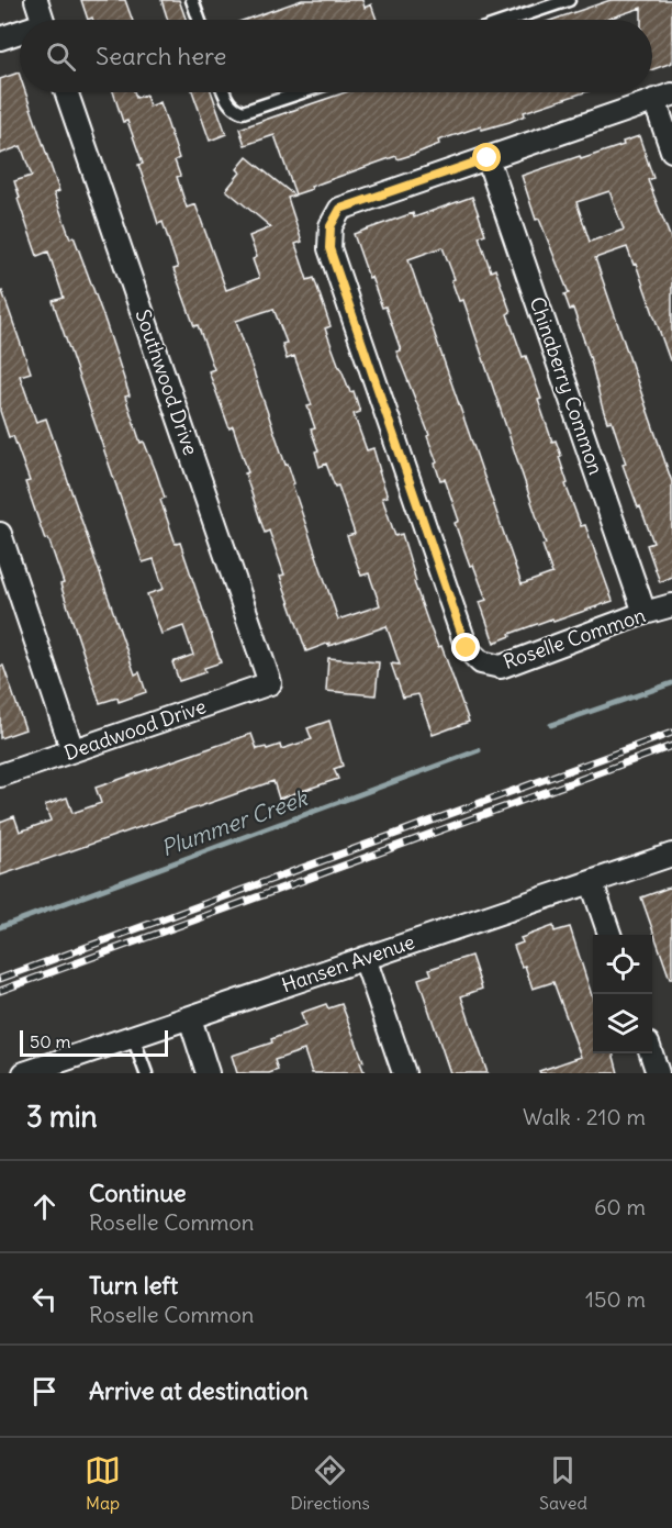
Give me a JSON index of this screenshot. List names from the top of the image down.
{
  "streets": {
    "street": [
      "Southwood Drive",
      "Chinaberry Common",
      "Roselle Common",
      "Deadwood Drive",
      "Hansen Avenue"
    ]
  },
  "crossings": [
    ["Southwood Drive", "Deadwood Drive"],
    ["Chinaberry Common", "Roselle Common"]
  ],
  "water": ["Plummer Creek"],
  "scale_bar": "50 m",
  "page": {
    "search": "Search here",
    "scale": "50 m",
    "heading": ["3 min", "Walk · 210 m"],
    "list": [
      ["Continue", "Roselle Common", "60 m"],
      ["Turn left", "Roselle Common", "150 m"],
      "Arrive at destination"
    ],
    "nav": ["Map", "Directions", "Saved"]
  }
}
